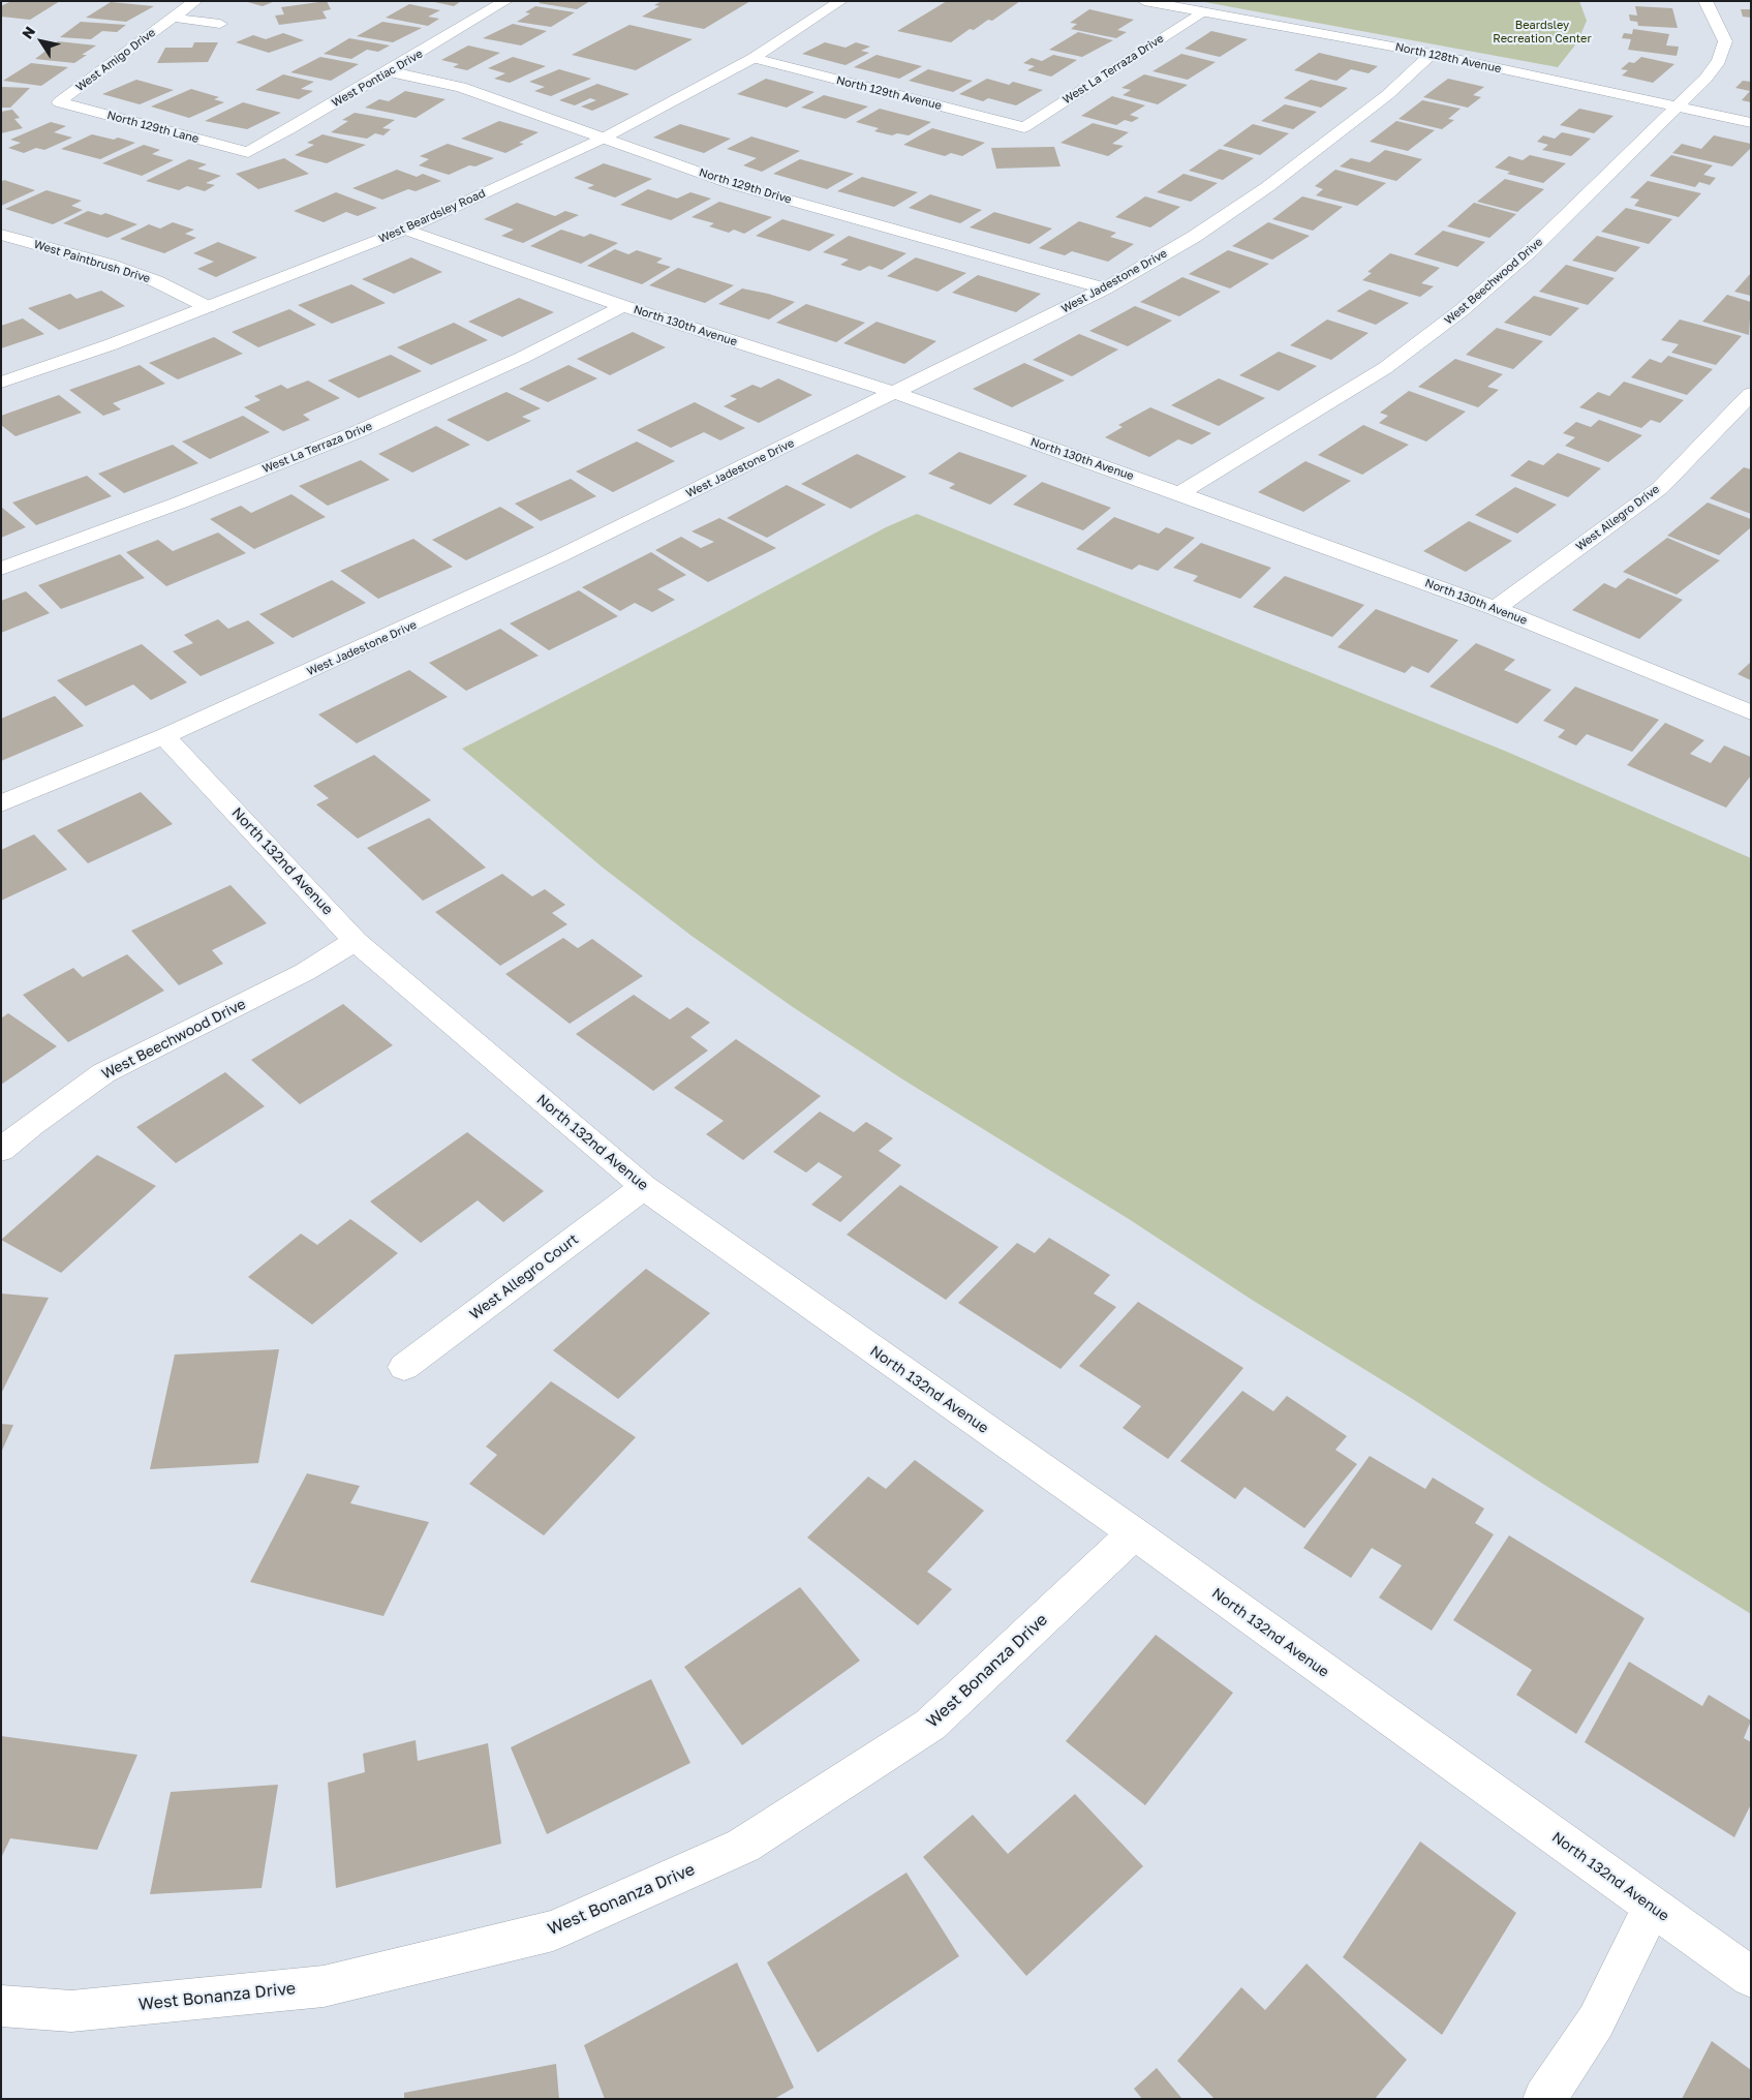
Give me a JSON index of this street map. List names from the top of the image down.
{
  "streets": {
    "street": [
      "North 128th Avenue",
      "West Amigo Drive",
      "West La Terraza Drive",
      "West Pontiac Drive",
      "North 129th Avenue",
      "North 129th Lane",
      "North 129th Drive",
      "West Beardsley Road",
      "West Paintbrush Drive",
      "West Jadestone Drive",
      "West Beechwood Drive",
      "North 130th Avenue",
      "West Allegro Drive",
      "North 132nd Avenue",
      "West Allegro Court",
      "West Bonanza Drive"
    ]
  },
  "crossings": [
    ["North 128th Avenue", "West La Terraza Drive"],
    ["North 128th Avenue", "West Jadestone Drive"],
    ["North 128th Avenue", "West Beechwood Drive"],
    ["West Amigo Drive", "North 129th Lane"],
    ["West La Terraza Drive", "North 129th Avenue"],
    ["West La Terraza Drive", "North 130th Avenue"],
    ["West Pontiac Drive", "North 129th Lane"],
    ["West Pontiac Drive", "North 129th Drive"],
    ["North 129th Avenue", "West Beardsley Road"],
    ["North 129th Drive", "West Beardsley Road"],
    ["North 129th Drive", "West Jadestone Drive"],
    ["West Beardsley Road", "West Paintbrush Drive"],
    ["West Beardsley Road", "North 130th Avenue"],
    ["West Jadestone Drive", "North 130th Avenue"],
    ["West Jadestone Drive", "North 132nd Avenue"],
    ["West Beechwood Drive", "North 130th Avenue"],
    ["West Beechwood Drive", "North 132nd Avenue"],
    ["North 130th Avenue", "West Allegro Drive"],
    ["North 132nd Avenue", "West Allegro Court"],
    ["North 132nd Avenue", "West Bonanza Drive"]
  ],
  "parks": ["Beardsley Recreation Center"],
  "north": "top left"
}
